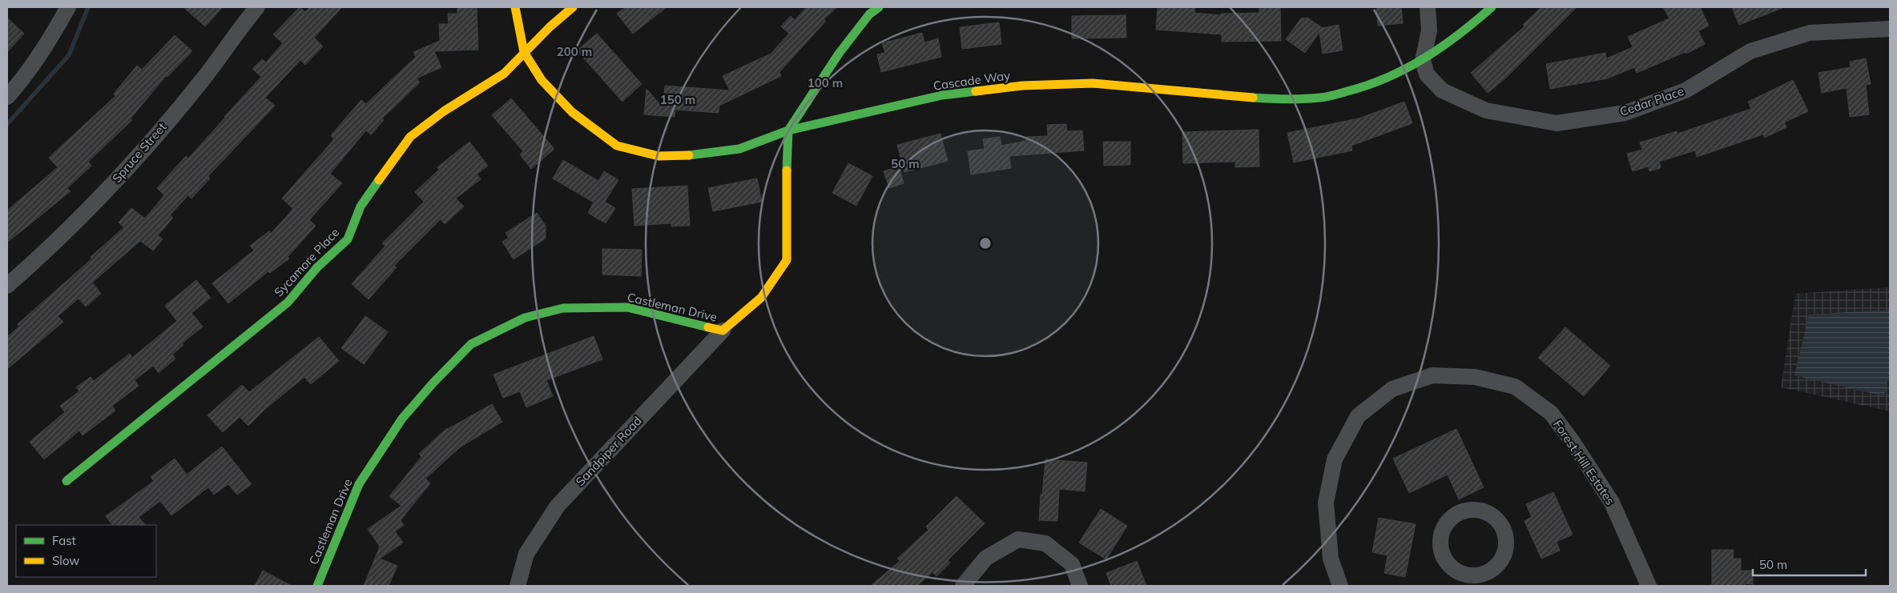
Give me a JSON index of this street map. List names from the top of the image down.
{
  "streets": {
    "street": [
      "Cascade Way",
      "Cedar Place",
      "Spruce Street",
      "Sycamore Place",
      "Castleman Drive",
      "Sandpiper Road",
      "Forest Hill Estates"
    ]
  },
  "crossings": [
    ["Cascade Way", "Cedar Place"],
    ["Cascade Way", "Sycamore Place"],
    ["Cascade Way", "Castleman Drive"],
    ["Castleman Drive", "Sandpiper Road"]
  ],
  "legend": ["Fast", "Slow"],
  "scale_bar": "50 m",
  "rings": [
    "200 m",
    "100 m",
    "150 m",
    "50 m"
  ]
}
